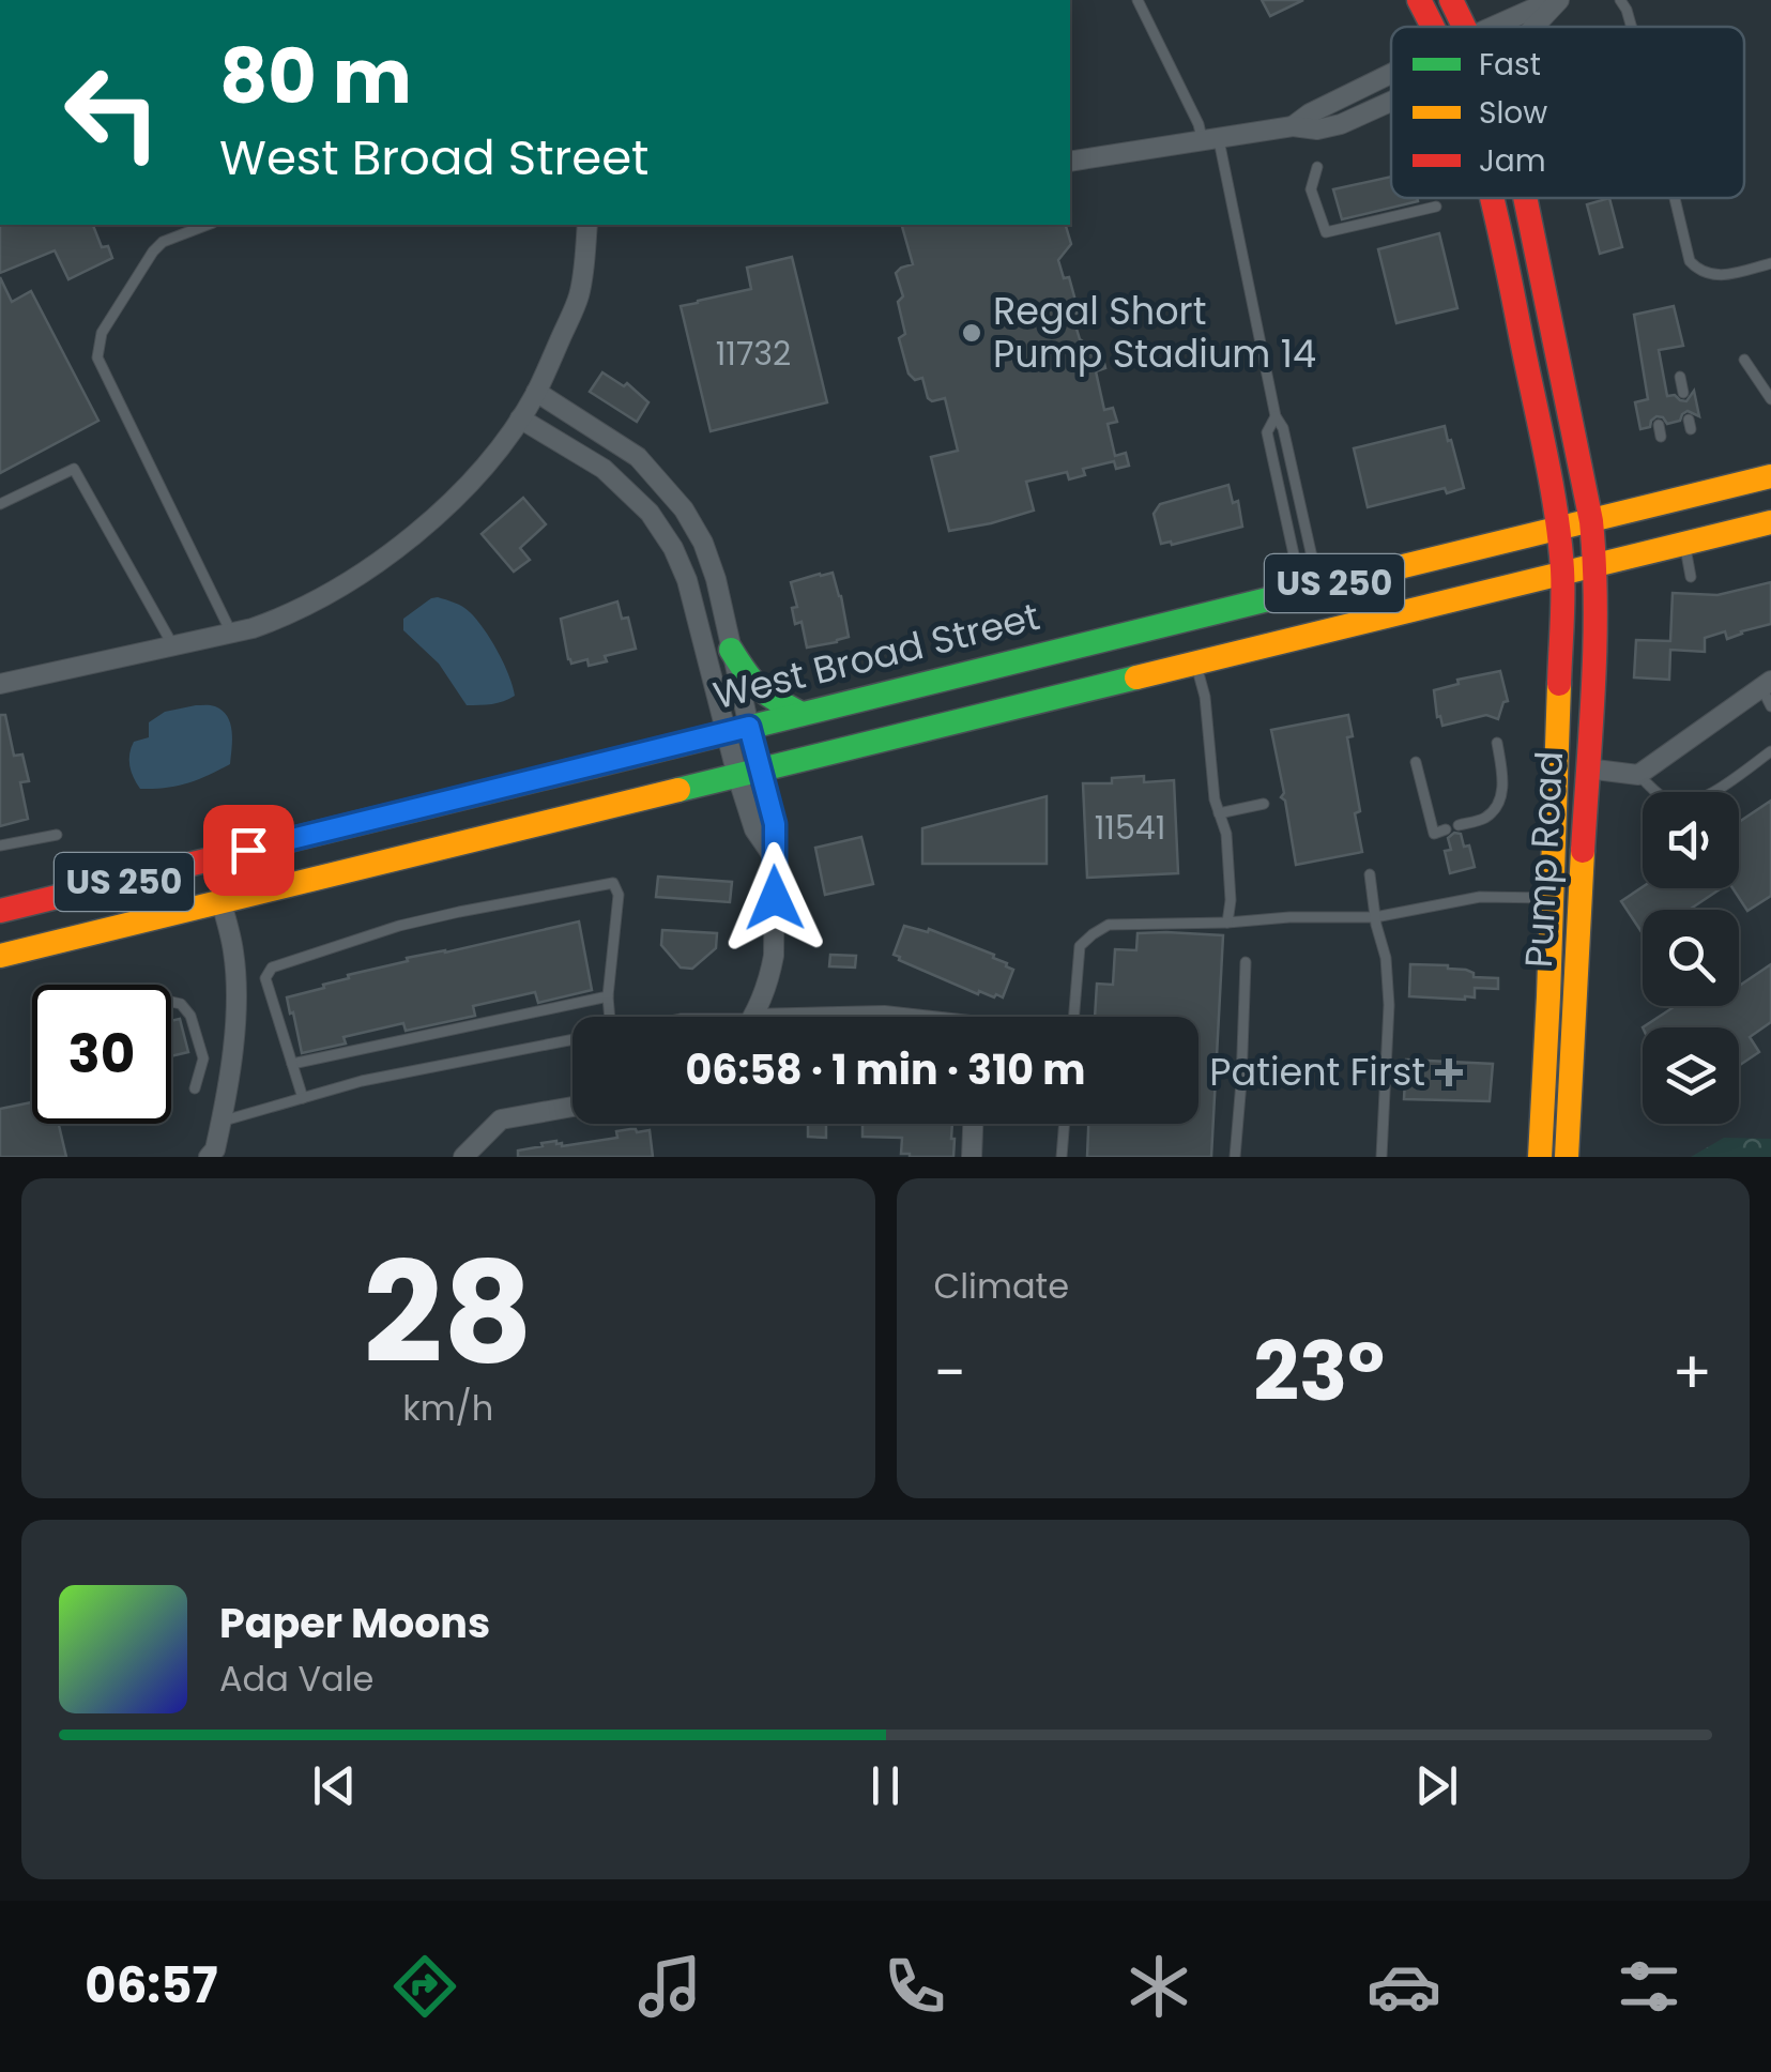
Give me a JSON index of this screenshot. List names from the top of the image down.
{
  "streets": {
    "main road": ["US 250", "West Broad Street", "Pump Road"]
  },
  "crossings": [
    ["US 250", "Pump Road"],
    ["West Broad Street", "Pump Road"]
  ],
  "places": {
    "other": ["Regal Short Pump Stadium 14"],
    "health": ["Patient First"]
  },
  "house_numbers": ["11732", "11541"],
  "legend": ["Fast", "Slow", "Jam"],
  "page": {
    "turn": ["80 m", "West Broad Street"],
    "limit": "30",
    "trip": "06:58 · 1 min · 310 m",
    "tile": [
      ["28", "km/h"],
      "Climate"
    ],
    "heat": ["−", "23°", "+"],
    "song": ["Paper Moons", "Ada Vale"],
    "tabs": "06:57"
  }
}
